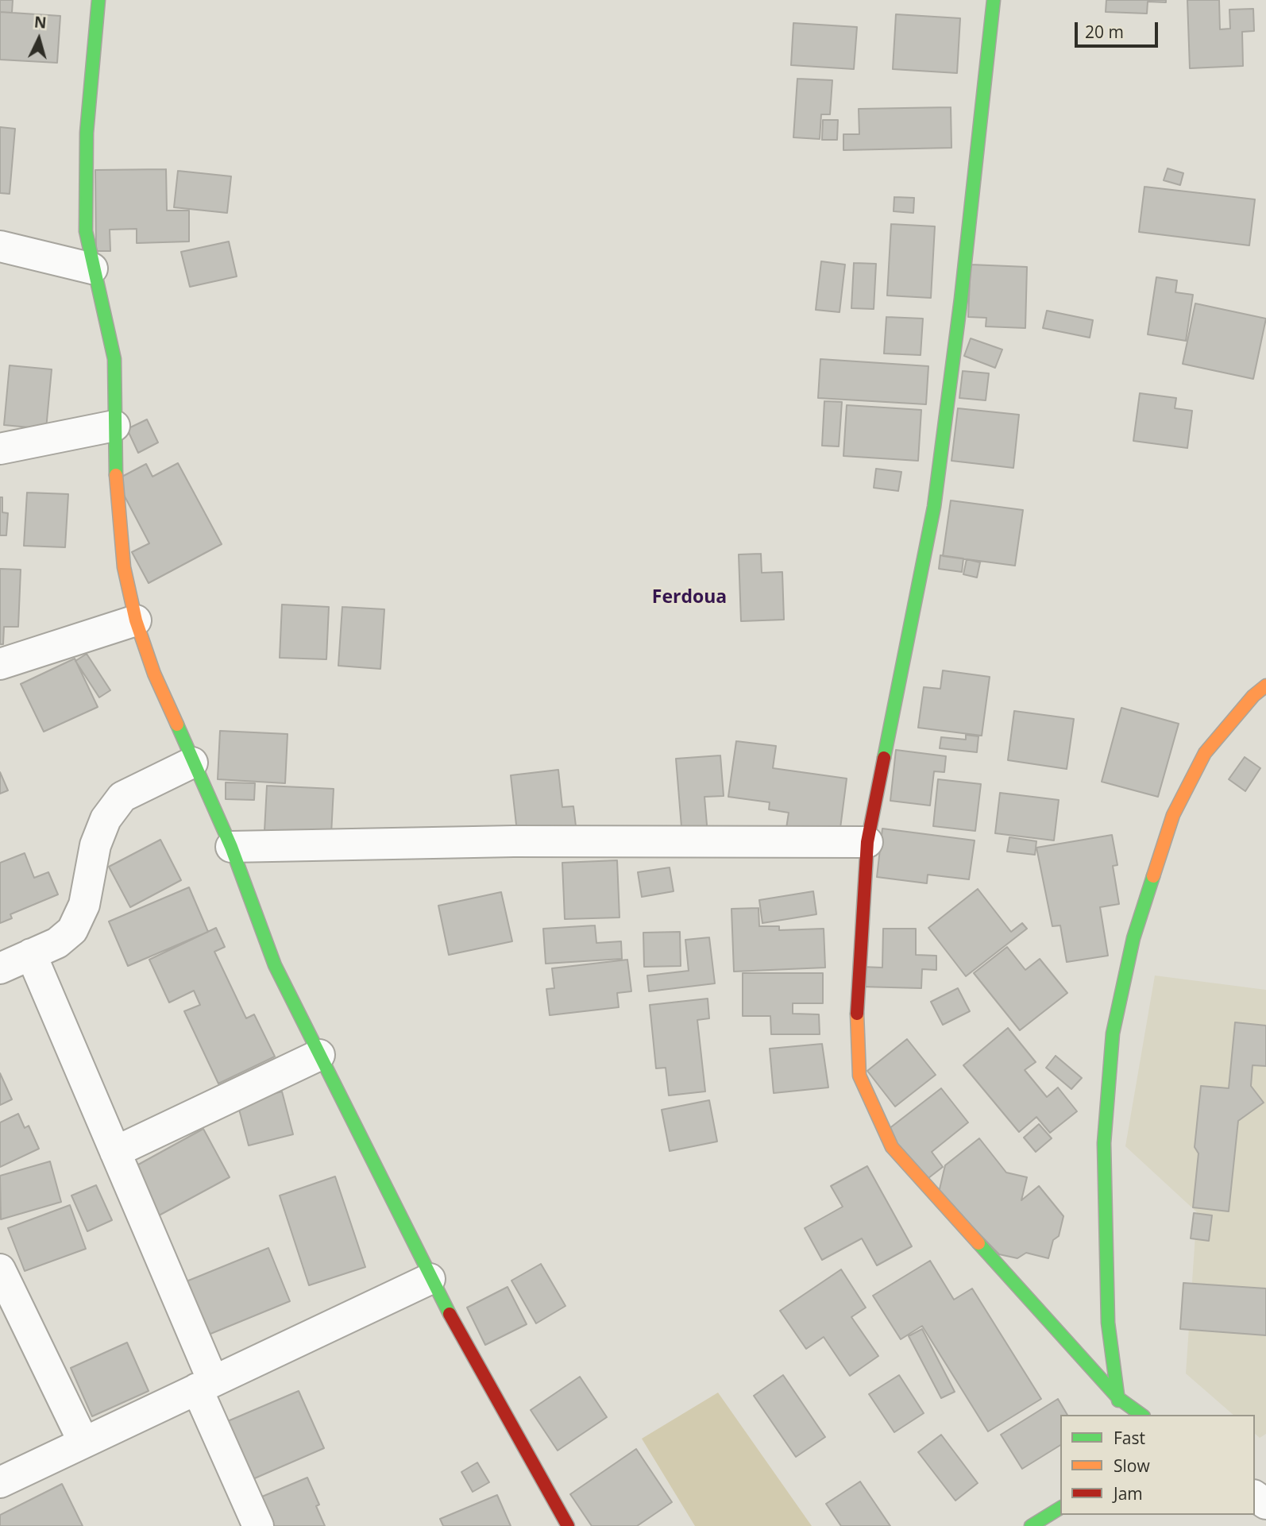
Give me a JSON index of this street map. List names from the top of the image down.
{
  "districts": ["Ferdoua"],
  "legend": ["Fast", "Slow", "Jam"],
  "scale_bar": "20 m",
  "north": "top"
}
